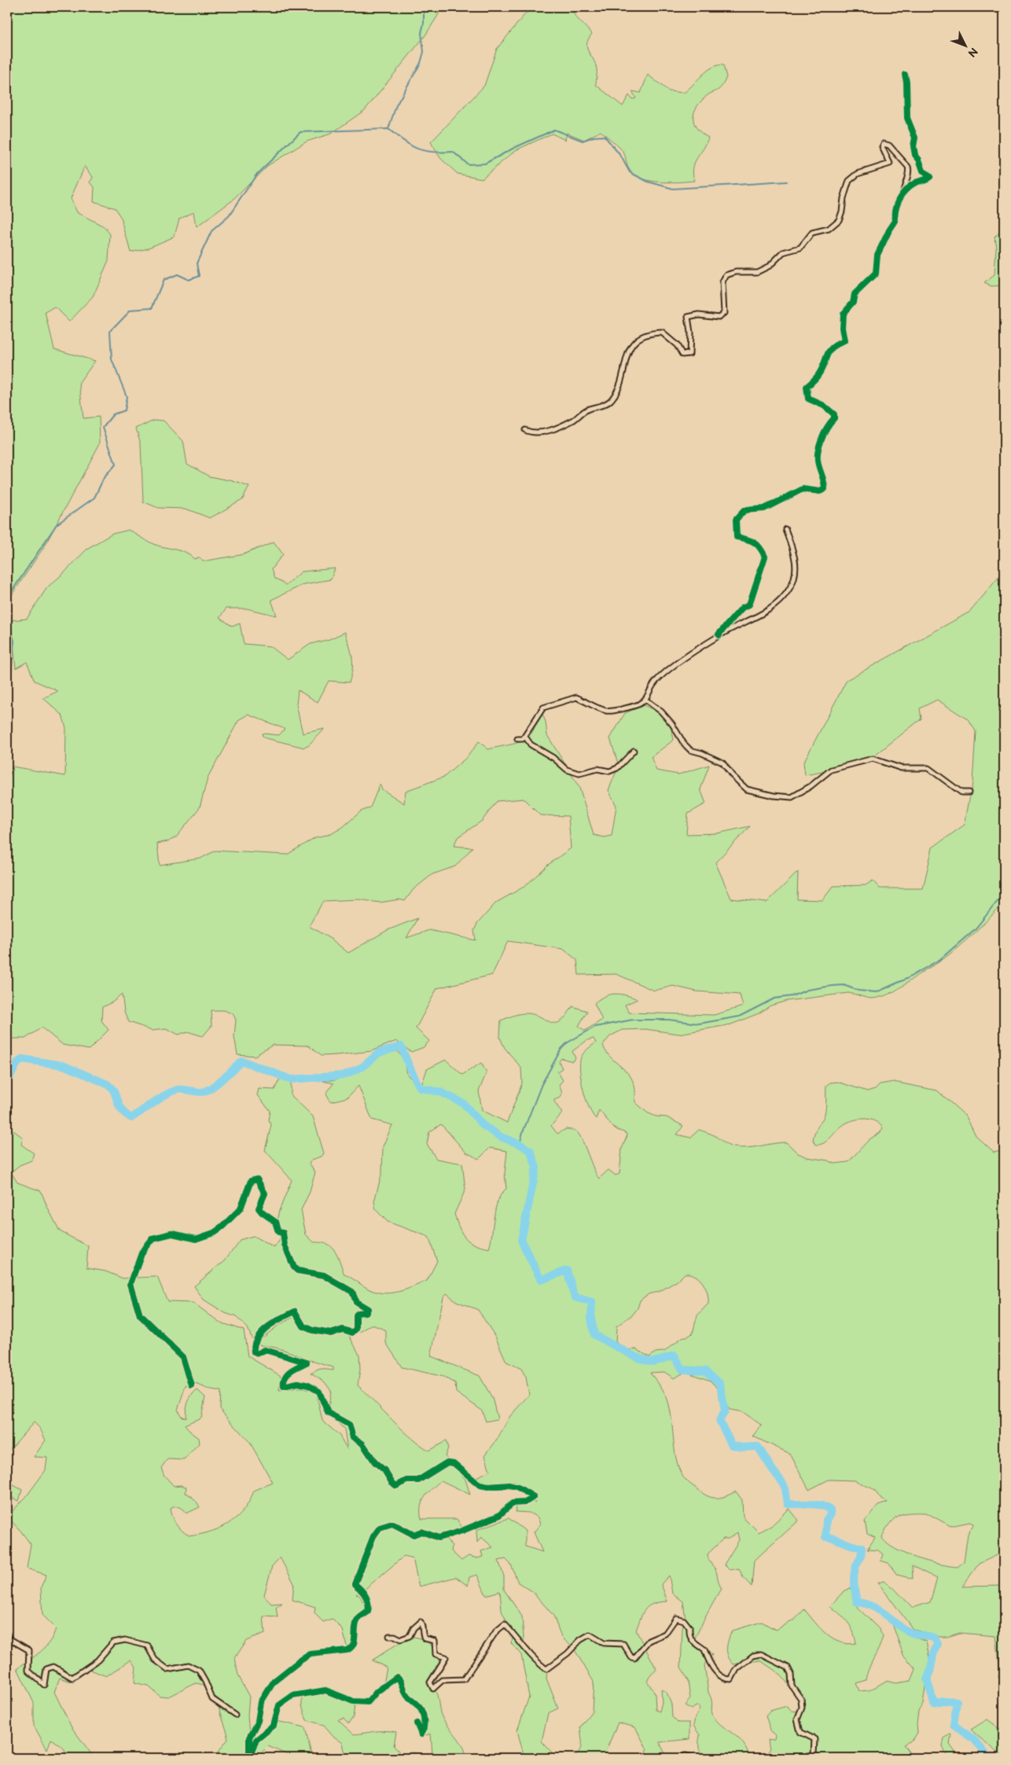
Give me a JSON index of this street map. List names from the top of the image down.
{
  "north": "bottom right"
}
